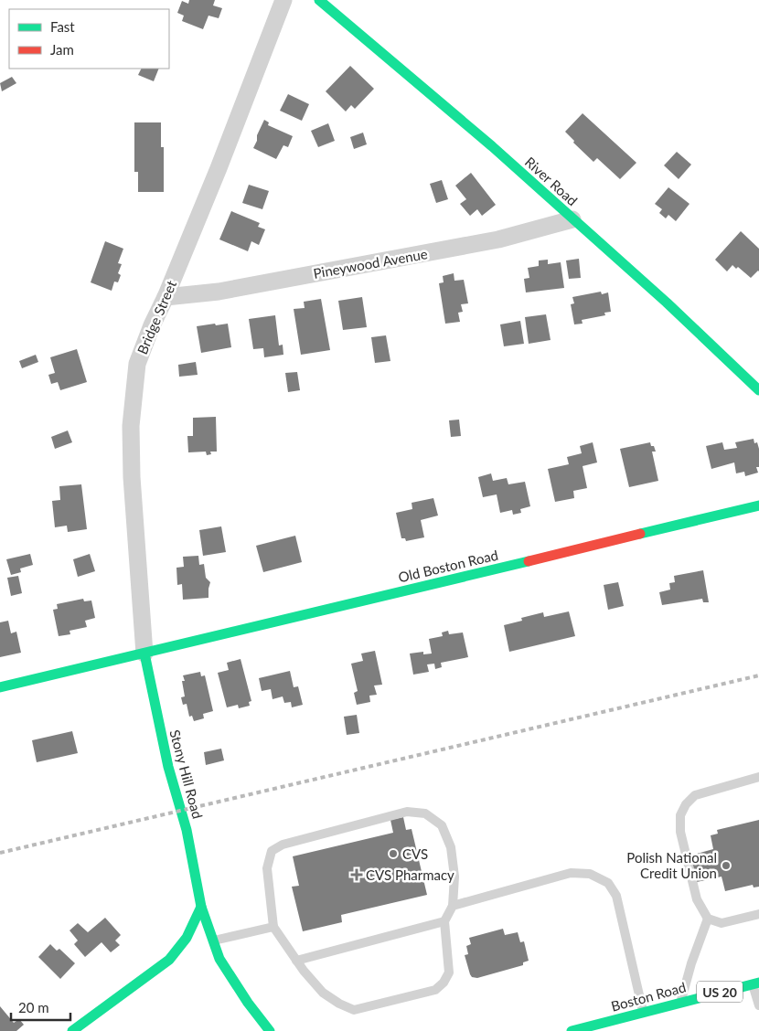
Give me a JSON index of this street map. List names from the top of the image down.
{
  "streets": {
    "street": [
      "River Road",
      "Pineywood Avenue",
      "Bridge Street",
      "Old Boston Road",
      "Stony Hill Road",
      "US 20",
      "Boston Road"
    ]
  },
  "crossings": [
    ["River Road", "Pineywood Avenue"],
    ["Pineywood Avenue", "Bridge Street"],
    ["Bridge Street", "Old Boston Road"],
    ["Bridge Street", "Stony Hill Road"],
    ["Old Boston Road", "Stony Hill Road"]
  ],
  "places": {
    "other": ["CVS", "Polish National Credit Union"],
    "health": ["CVS Pharmacy"]
  },
  "legend": ["Fast", "Jam"],
  "scale_bar": "20 m"
}
